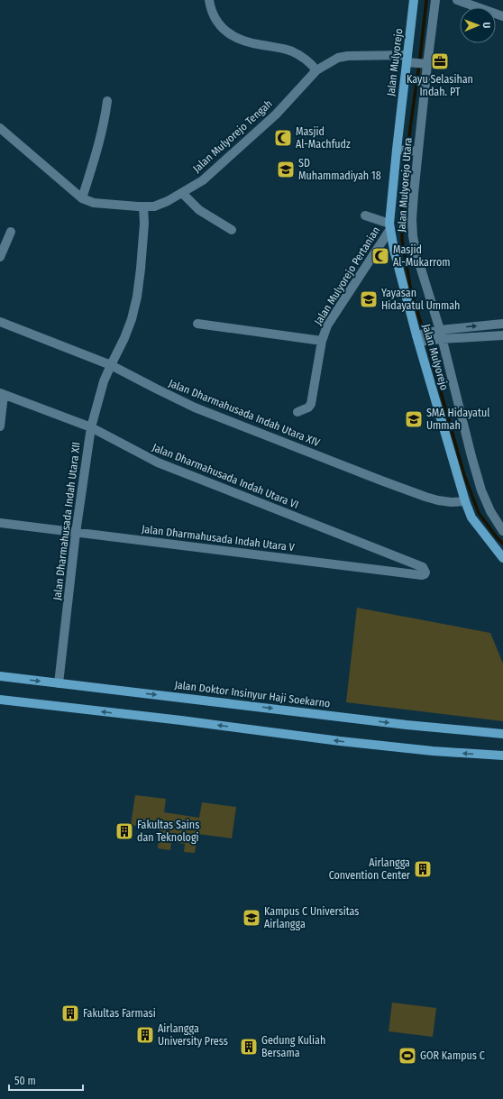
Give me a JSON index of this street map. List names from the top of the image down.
{
  "streets": {
    "main road": ["Jalan Mulyorejo", "Jalan Doktor Insinyur Haji Soekarno"],
    "street": [
      "Jalan Mulyorejo Tengah",
      "Jalan Mulyorejo Utara",
      "Jalan Mulyorejo Pertanian",
      "Jalan Dharmahusada Indah Utara XIV",
      "Jalan Dharmahusada Indah Utara VI",
      "Jalan Dharmahusada Indah Utara XII",
      "Jalan Dharmahusada Indah Utara V"
    ]
  },
  "crossings": [
    ["Jalan Mulyorejo", "Jalan Mulyorejo Tengah"],
    ["Jalan Mulyorejo", "Jalan Mulyorejo Pertanian"],
    ["Jalan Mulyorejo", "Jalan Dharmahusada Indah Utara XIV"],
    ["Jalan Mulyorejo Tengah", "Jalan Mulyorejo Utara"],
    ["Jalan Mulyorejo Tengah", "Jalan Dharmahusada Indah Utara XII"],
    ["Jalan Dharmahusada Indah Utara XIV", "Jalan Dharmahusada Indah Utara XII"],
    ["Jalan Dharmahusada Indah Utara VI", "Jalan Dharmahusada Indah Utara XII"],
    ["Jalan Dharmahusada Indah Utara VI", "Jalan Dharmahusada Indah Utara V"],
    ["Jalan Dharmahusada Indah Utara XII", "Jalan Dharmahusada Indah Utara V"],
    ["Jalan Dharmahusada Indah Utara XII", "Jalan Doktor Insinyur Haji Soekarno"]
  ],
  "places": {
    "office": ["Kayu Selasihan Indah. PT"],
    "mosque": ["Masjid Al-Machfudz", "Masjid Al-Mukarrom"],
    "school or university": [
      "SD Muhammadiyah 18",
      "Yayasan Hidayatul Ummah",
      "SMA Hidayatul Ummah",
      "Kampus C Universitas Airlangga"
    ],
    "building": [
      "Fakultas Sains dan Teknologi",
      "Airlangga Convention Center",
      "Fakultas Farmasi",
      "Airlangga University Press",
      "Gedung Kuliah Bersama"
    ],
    "sports": ["GOR Kampus C"]
  },
  "scale_bar": "50 m",
  "north": "right"
}
